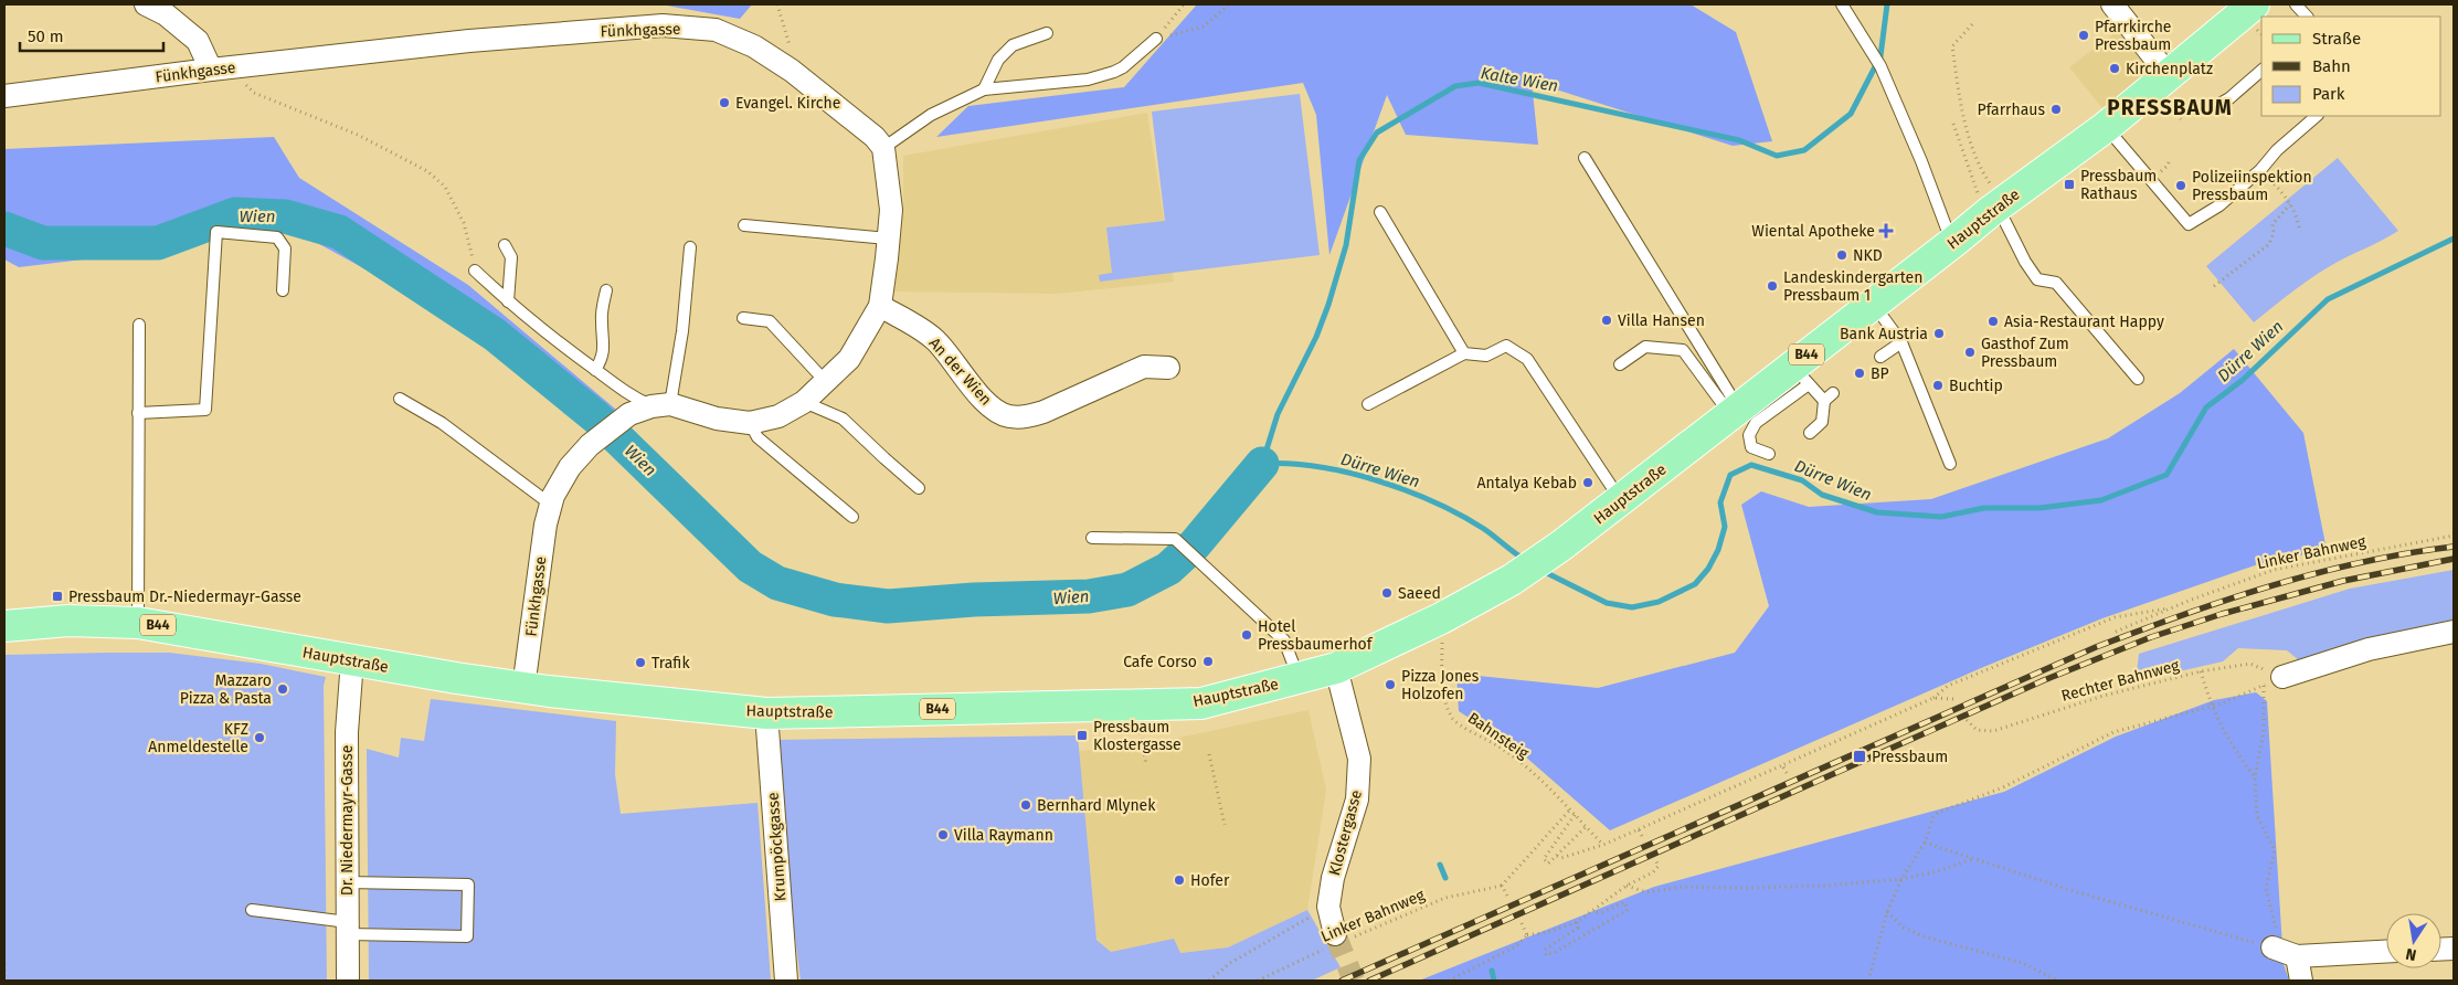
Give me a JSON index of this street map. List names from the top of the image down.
{
  "streets": {
    "main road": ["Hauptstraße", "B44"],
    "street": [
      "Fünkhgasse",
      "An der Wien",
      "Dr. Niedermayr-Gasse",
      "Klostergasse",
      "Krumpöckgasse"
    ],
    "path": ["Linker Bahnweg", "Rechter Bahnweg", "Bahnsteig"]
  },
  "crossings": [
    ["Fünkhgasse", "Hauptstraße"],
    ["Hauptstraße", "Bahnsteig"],
    ["Hauptstraße", "Dr. Niedermayr-Gasse"],
    ["Hauptstraße", "Klostergasse"],
    ["Hauptstraße", "Krumpöckgasse"],
    ["Linker Bahnweg", "Klostergasse"]
  ],
  "districts": ["PRESSBAUM"],
  "water": ["Kalte Wien", "Wien", "Dürre Wien"],
  "places": {
    "other": [
      "Pfarrkirche Pressbaum",
      "Kirchenplatz",
      "Evangel. Kirche",
      "Pfarrhaus",
      "Polizeiinspektion Pressbaum",
      "NKD",
      "Landeskindergarten Pressbaum 1",
      "Villa Hansen",
      "Asia-Restaurant Happy",
      "Bank Austria",
      "Gasthof Zum Pressbaum",
      "BP",
      "Buchtip",
      "Antalya Kebab",
      "Saeed",
      "Hotel Pressbaumerhof",
      "Cafe Corso",
      "Trafik",
      "Pizza Jones Holzofen",
      "Mazzaro Pizza & Pasta",
      "KFZ Anmeldestelle",
      "Bernhard Mlynek",
      "Villa Raymann",
      "Hofer"
    ],
    "transit": [
      "Pressbaum Rathaus",
      "Pressbaum Dr.-Niedermayr-Gasse",
      "Pressbaum Klostergasse",
      "Pressbaum"
    ],
    "health": ["Wiental Apotheke"]
  },
  "legend": ["Straße", "Bahn", "Park"],
  "scale_bar": "50 m",
  "north": "bottom"
}
